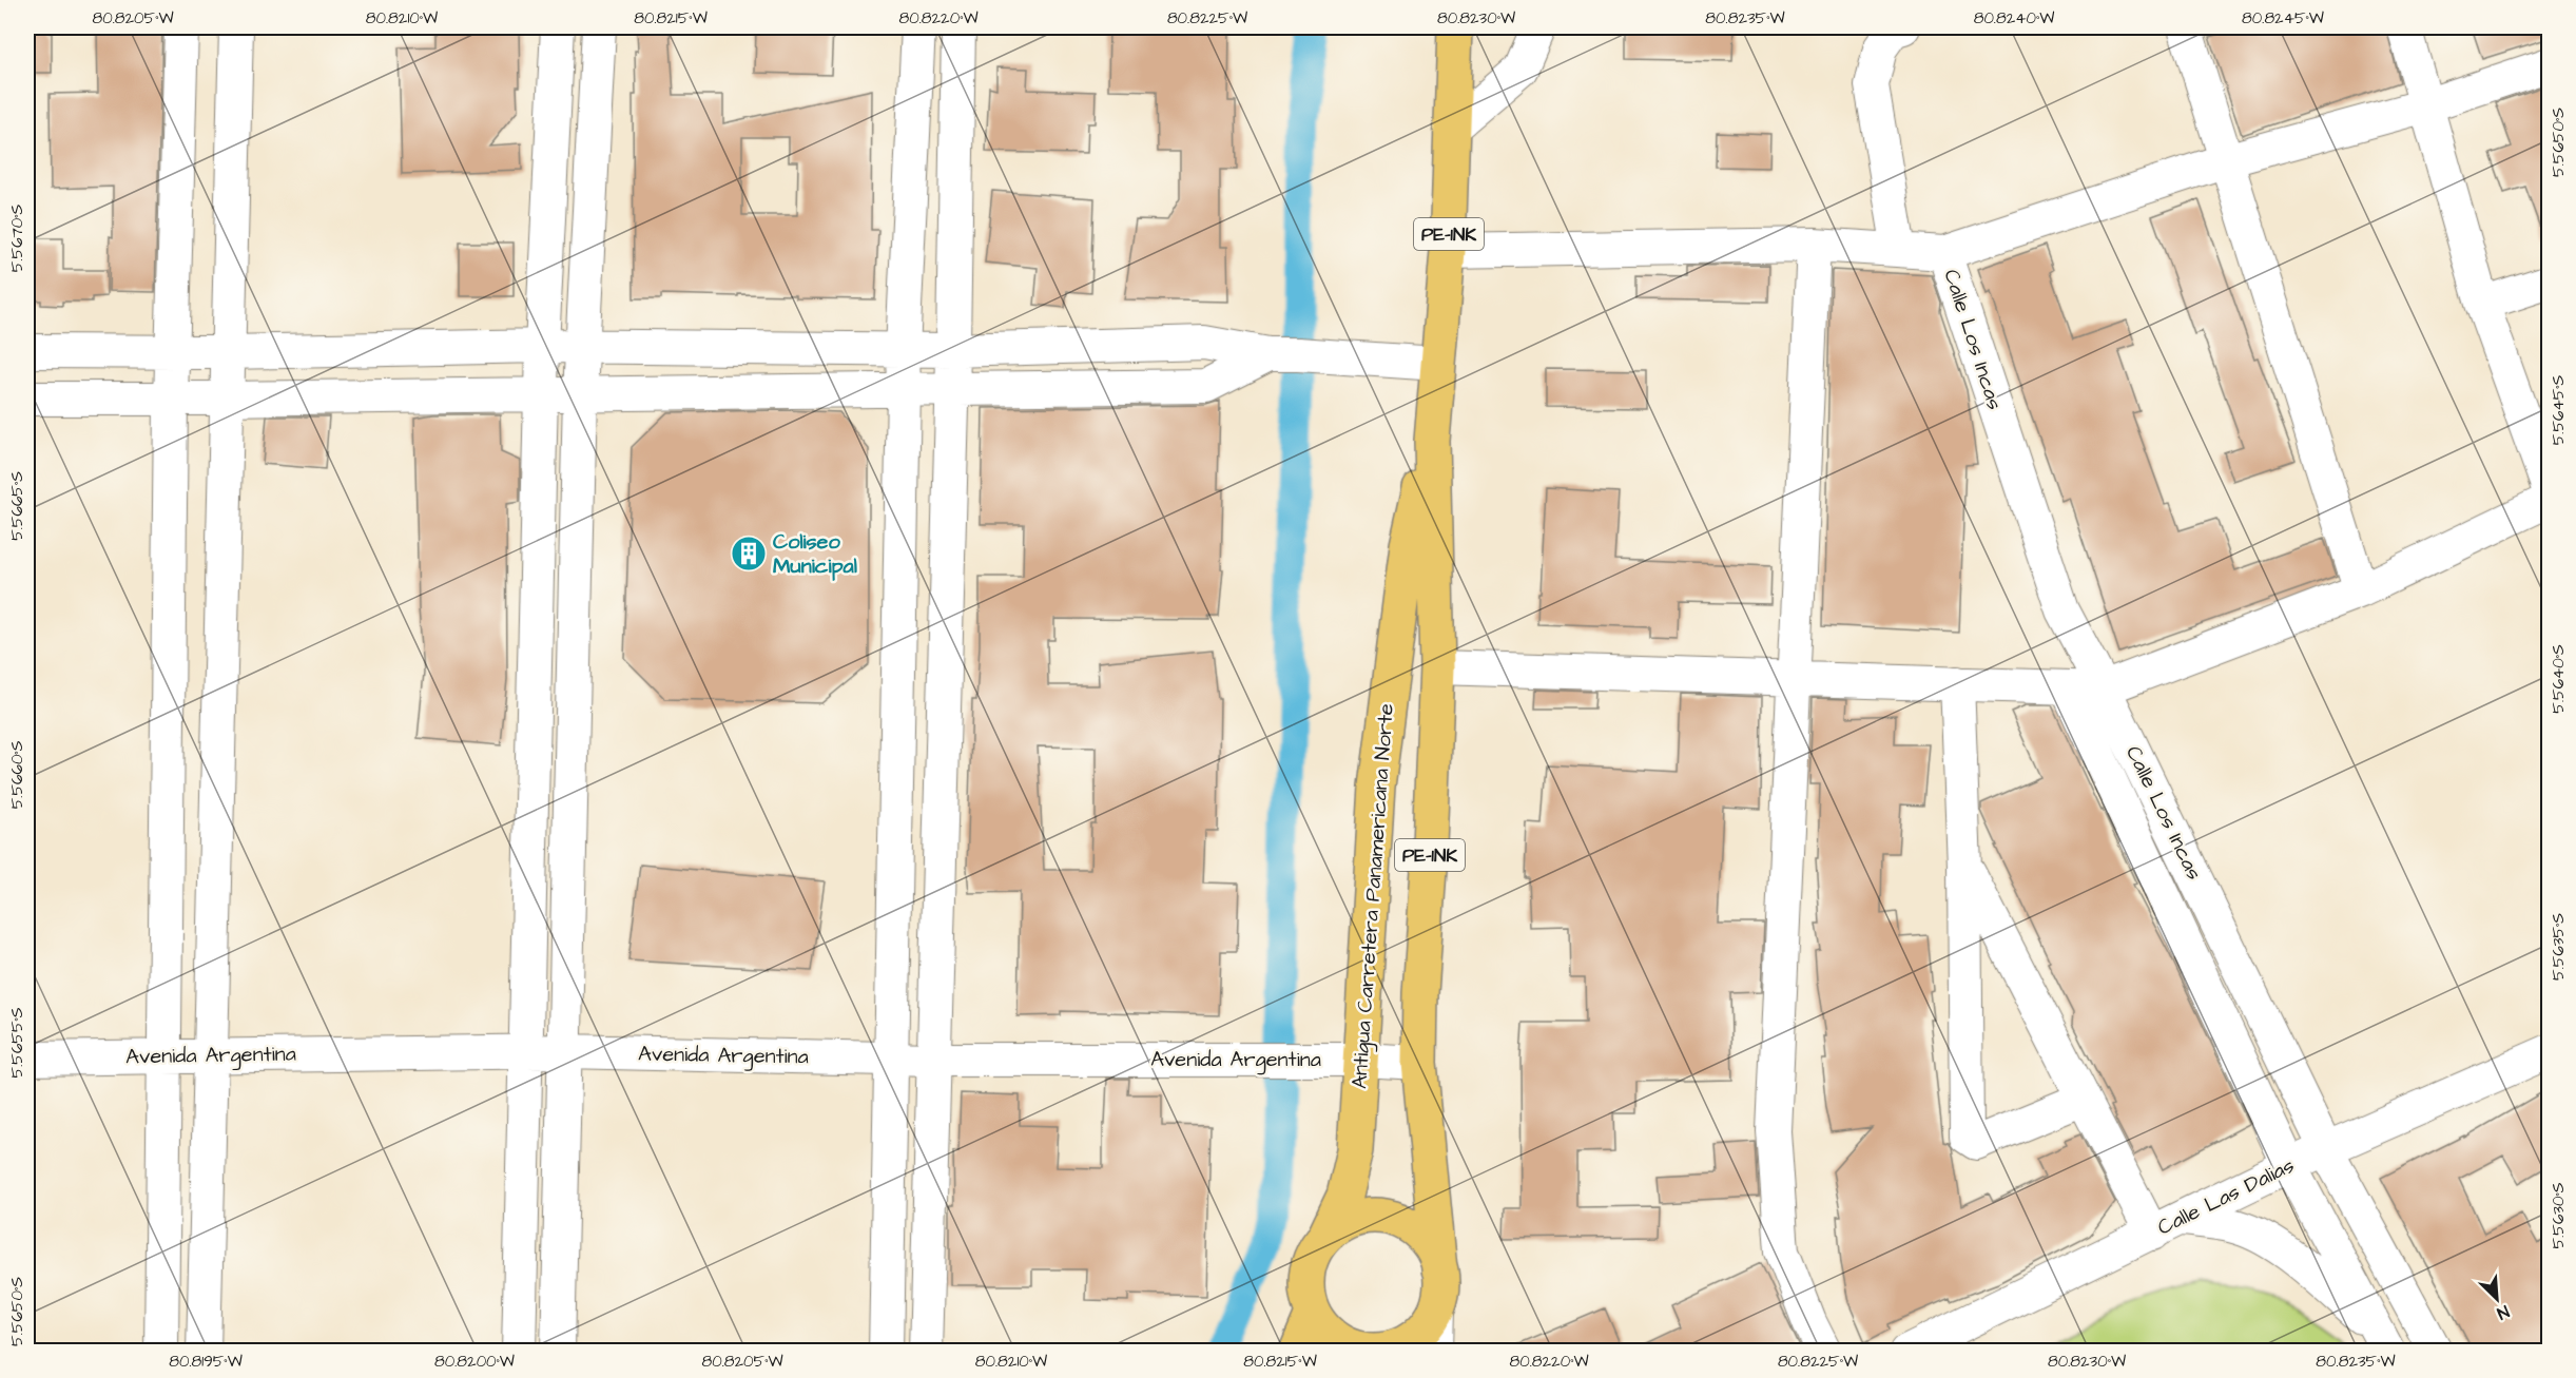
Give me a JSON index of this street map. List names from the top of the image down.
{
  "streets": {
    "main road": ["PE-1NK", "Antigua Carretera Panamericana Norte"],
    "street": ["Calle Los Incas", "Avenida Argentina", "Calle Las Dalias"]
  },
  "crossings": [
    ["PE-1NK", "Antigua Carretera Panamericana Norte"],
    ["Calle Los Incas", "Calle Las Dalias"],
    ["Antigua Carretera Panamericana Norte", "Avenida Argentina"]
  ],
  "places": {
    "building": ["Coliseo Municipal"]
  },
  "north": "bottom right",
  "coordinates": [
    "80.8205°W",
    "80.8210°W",
    "80.8215°W",
    "80.8220°W",
    "80.8225°W",
    "80.8230°W",
    "80.8235°W",
    "80.8240°W",
    "80.8245°W",
    "5.5650°S",
    "5.5670°S",
    "5.5645°S",
    "5.5665°S",
    "5.5640°S",
    "5.5660°S",
    "5.5635°S",
    "5.5655°S",
    "5.5630°S",
    "80.8195°W",
    "80.8200°W"
  ]
}
